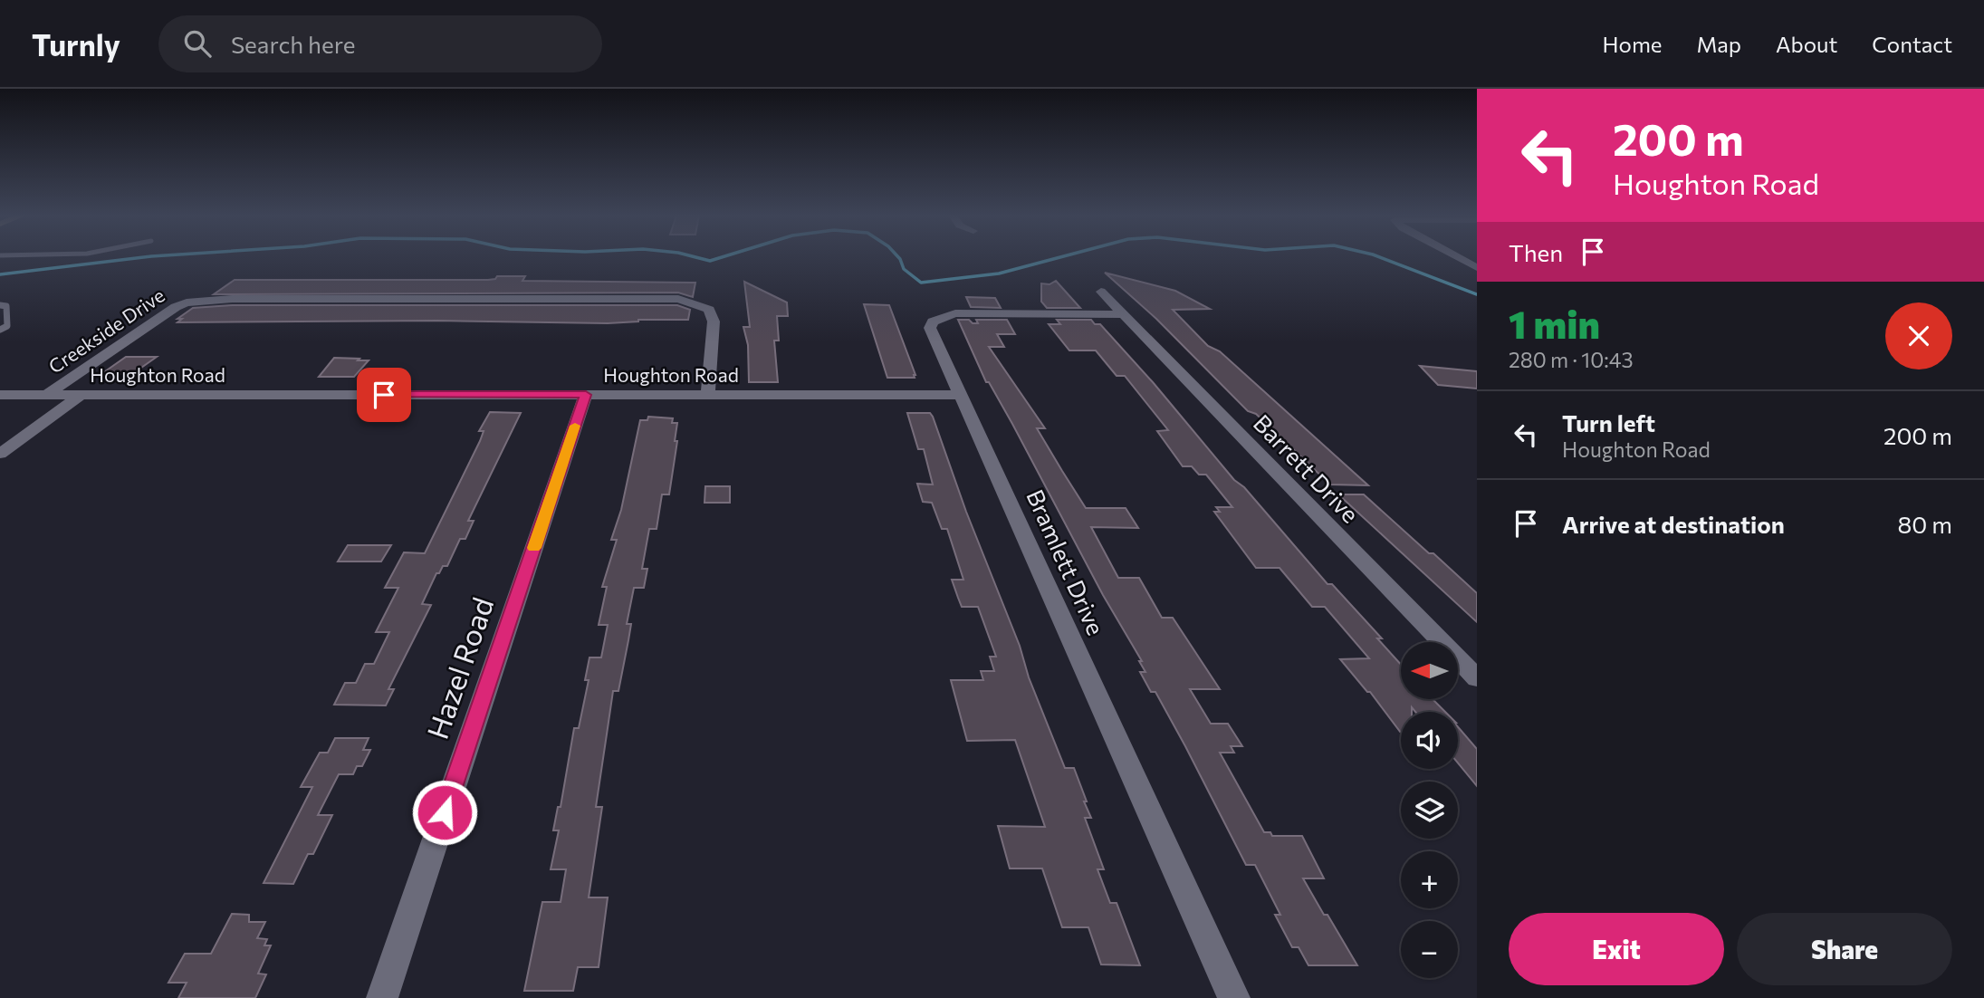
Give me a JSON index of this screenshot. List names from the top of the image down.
{
  "streets": {
    "street": [
      "Creekside Drive",
      "Houghton Road",
      "Barrett Drive",
      "Bramlett Drive",
      "Hazel Road"
    ]
  },
  "crossings": [
    ["Creekside Drive", "Houghton Road"],
    ["Houghton Road", "Bramlett Drive"],
    ["Houghton Road", "Hazel Road"],
    ["Barrett Drive", "Bramlett Drive"]
  ],
  "north": "left",
  "page": {
    "header": "Turnly",
    "search": "Search here",
    "nav": [
      "Home",
      "Map",
      "About",
      "Contact"
    ],
    "turn": ["200 m", "Houghton Road"],
    "then": "Then",
    "heading": ["1 min", "280 m · 10:43"],
    "list": [
      {
        "name": "Turn left",
        "note": "Houghton Road",
        "value": "200 m"
      },
      {
        "name": "Arrive at destination",
        "value": "80 m"
      }
    ],
    "map_buttons": ["+", "−"],
    "buttons": ["Exit", "Share"]
  }
}
